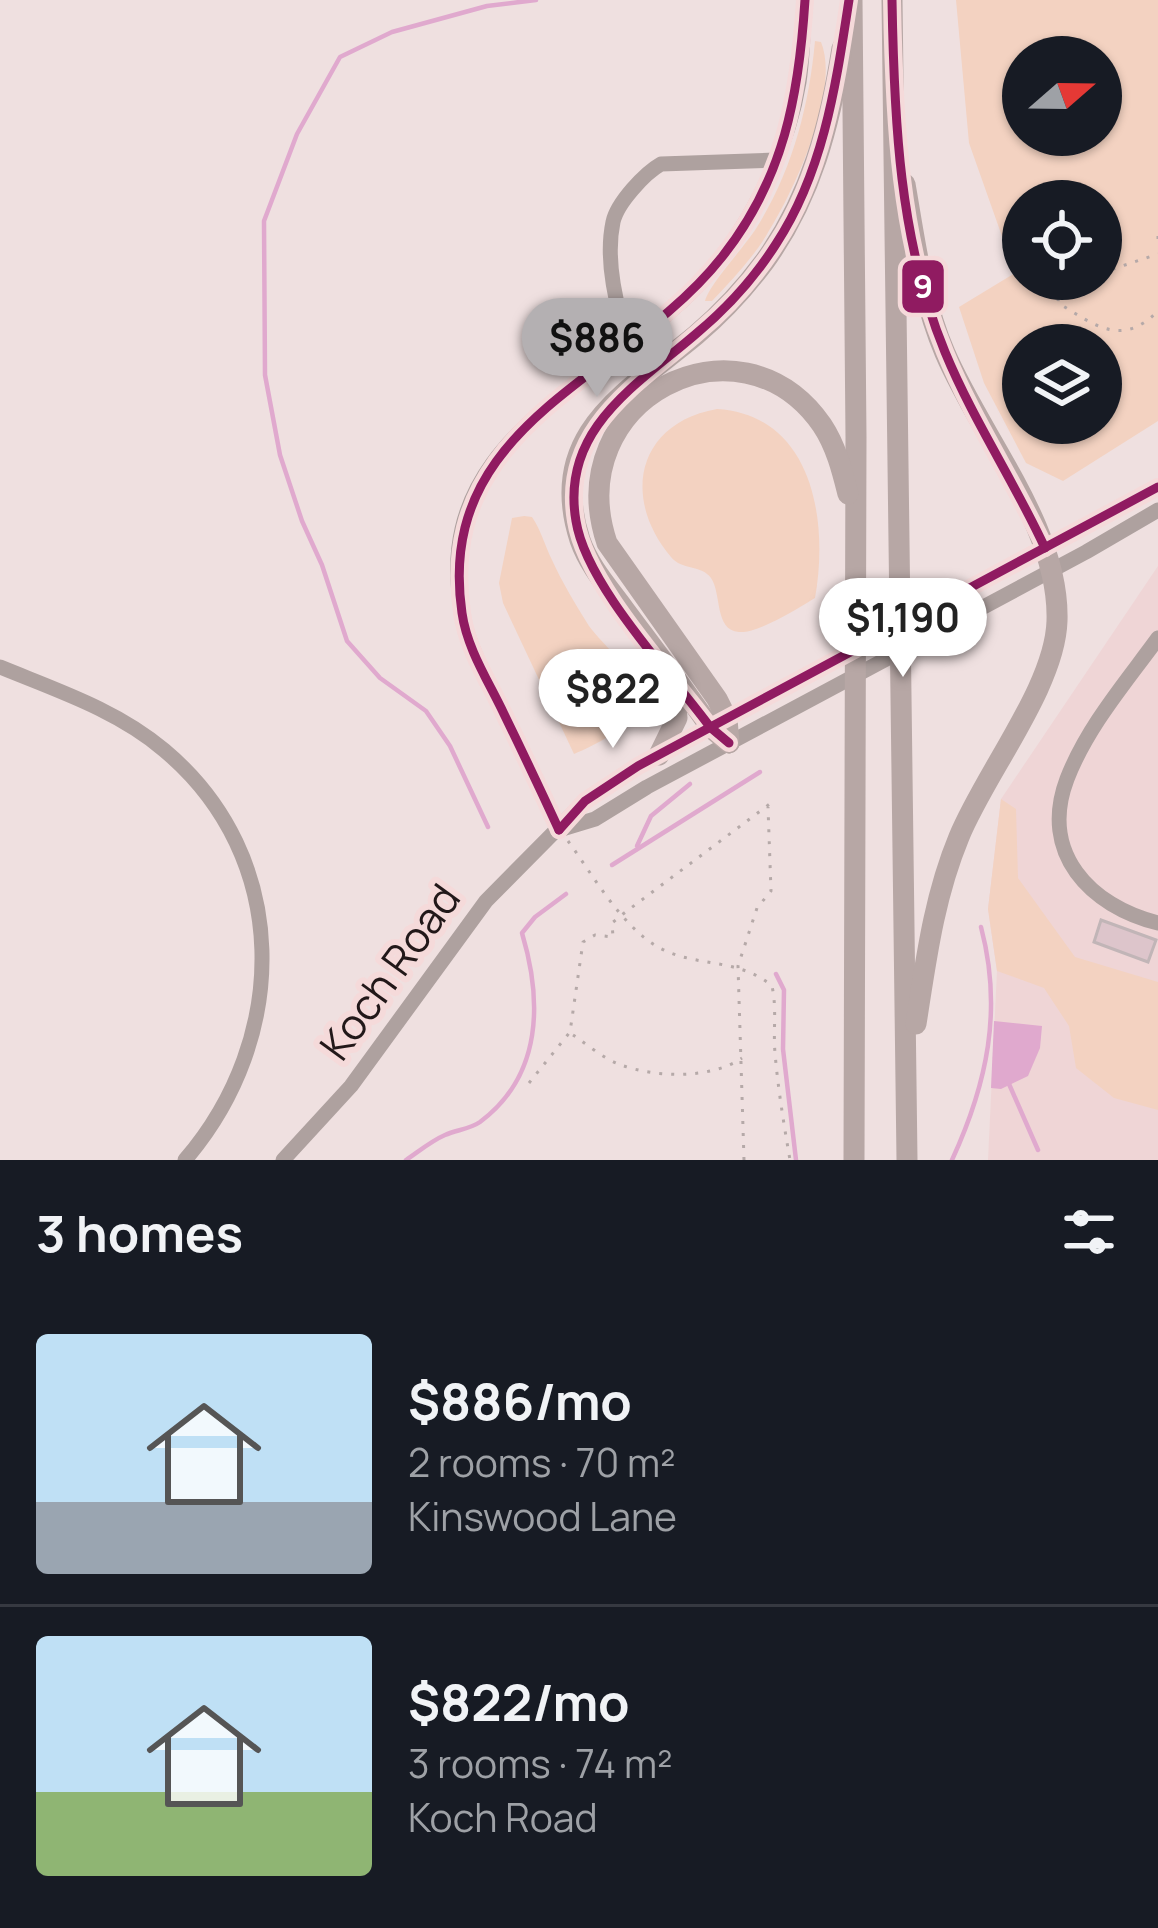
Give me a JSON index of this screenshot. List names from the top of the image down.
{
  "streets": {
    "street": ["Koch Road"]
  },
  "lines": ["transit line 9"],
  "north": "right",
  "page": {
    "price": ["$886", "$1,190", "$822"],
    "heading": "3 homes",
    "list": [
      {
        "name": "$886/mo",
        "note": "2 rooms · 70 m² · Kinswood Lane"
      },
      {
        "name": "$822/mo",
        "note": "3 rooms · 74 m² · Koch Road"
      }
    ]
  }
}
